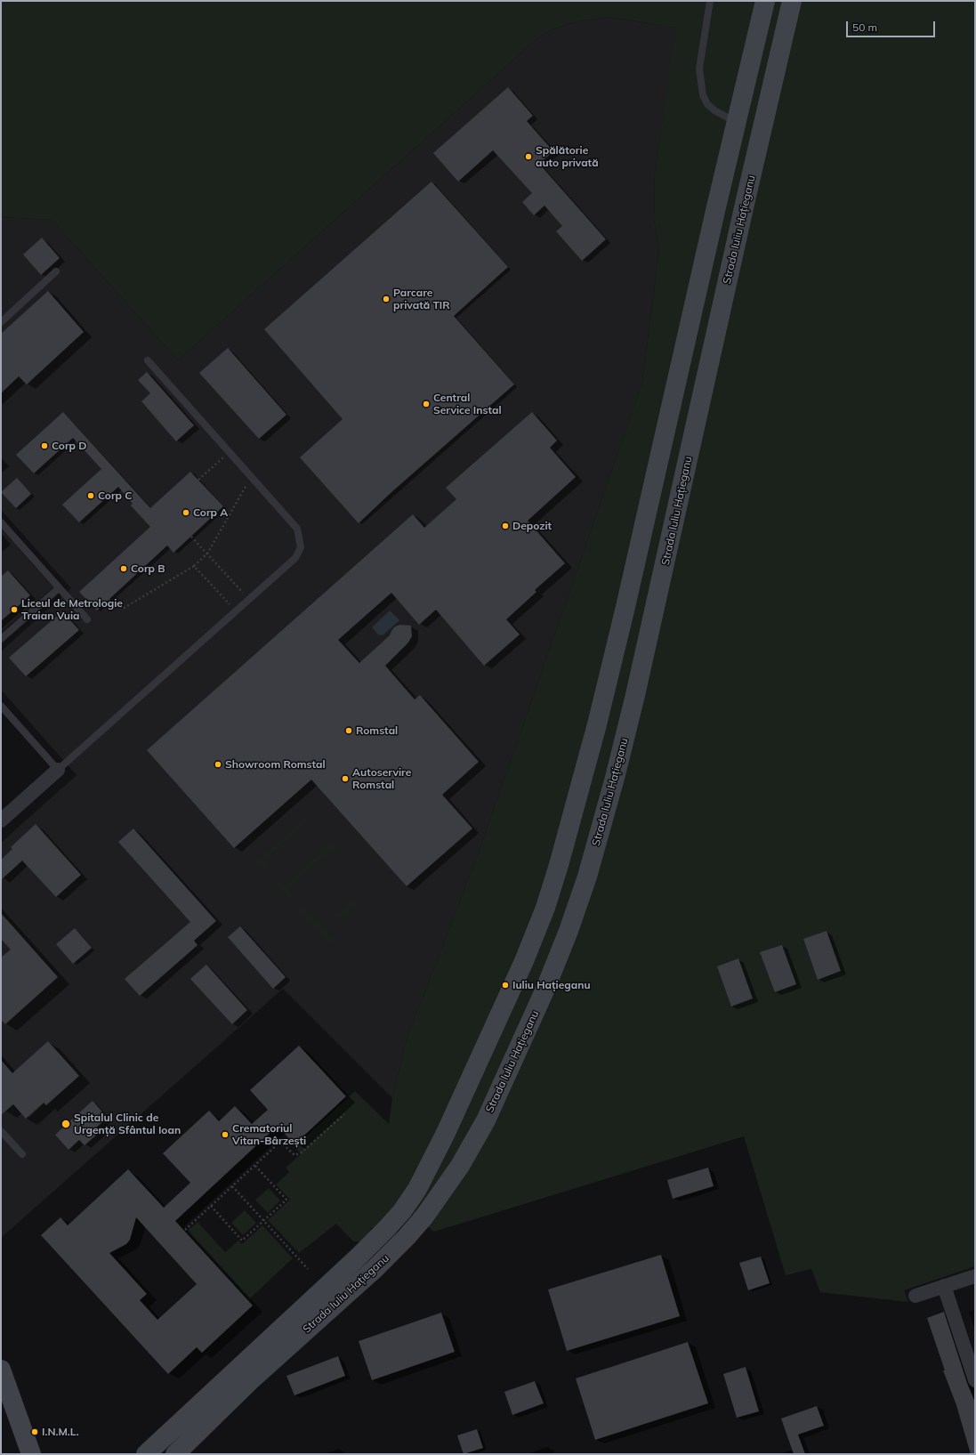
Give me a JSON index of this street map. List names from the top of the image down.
{
  "streets": {
    "main road": ["Strada Iuliu Hațieganu"]
  },
  "places": [
    "Spălătorie auto privată",
    "Parcare privată TIR",
    "Central Service Instal",
    "Corp D",
    "Corp C",
    "Corp A",
    "Depozit",
    "Corp B",
    "Liceul de Metrologie Traian Vuia",
    "Romstal",
    "Showroom Romstal",
    "Autoservire Romstal",
    "Iuliu Hațieganu",
    "Spitalul Clinic de Urgență Sfântul Ioan",
    "Crematoriul Vitan-Bârzești",
    "I.N.M.L."
  ],
  "scale_bar": "50 m"
}
